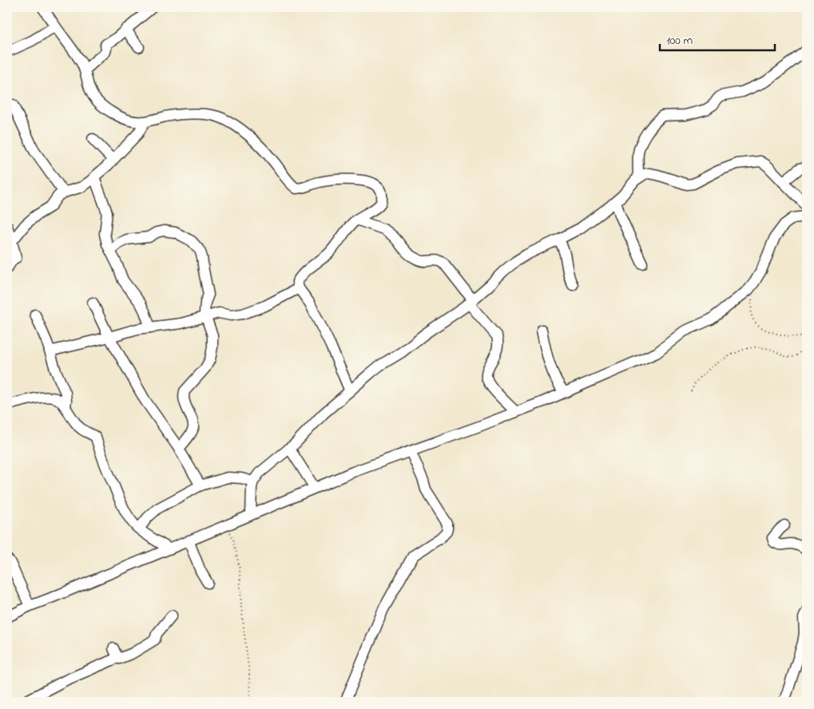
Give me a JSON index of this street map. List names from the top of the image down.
{
  "scale_bar": "100 m"
}
